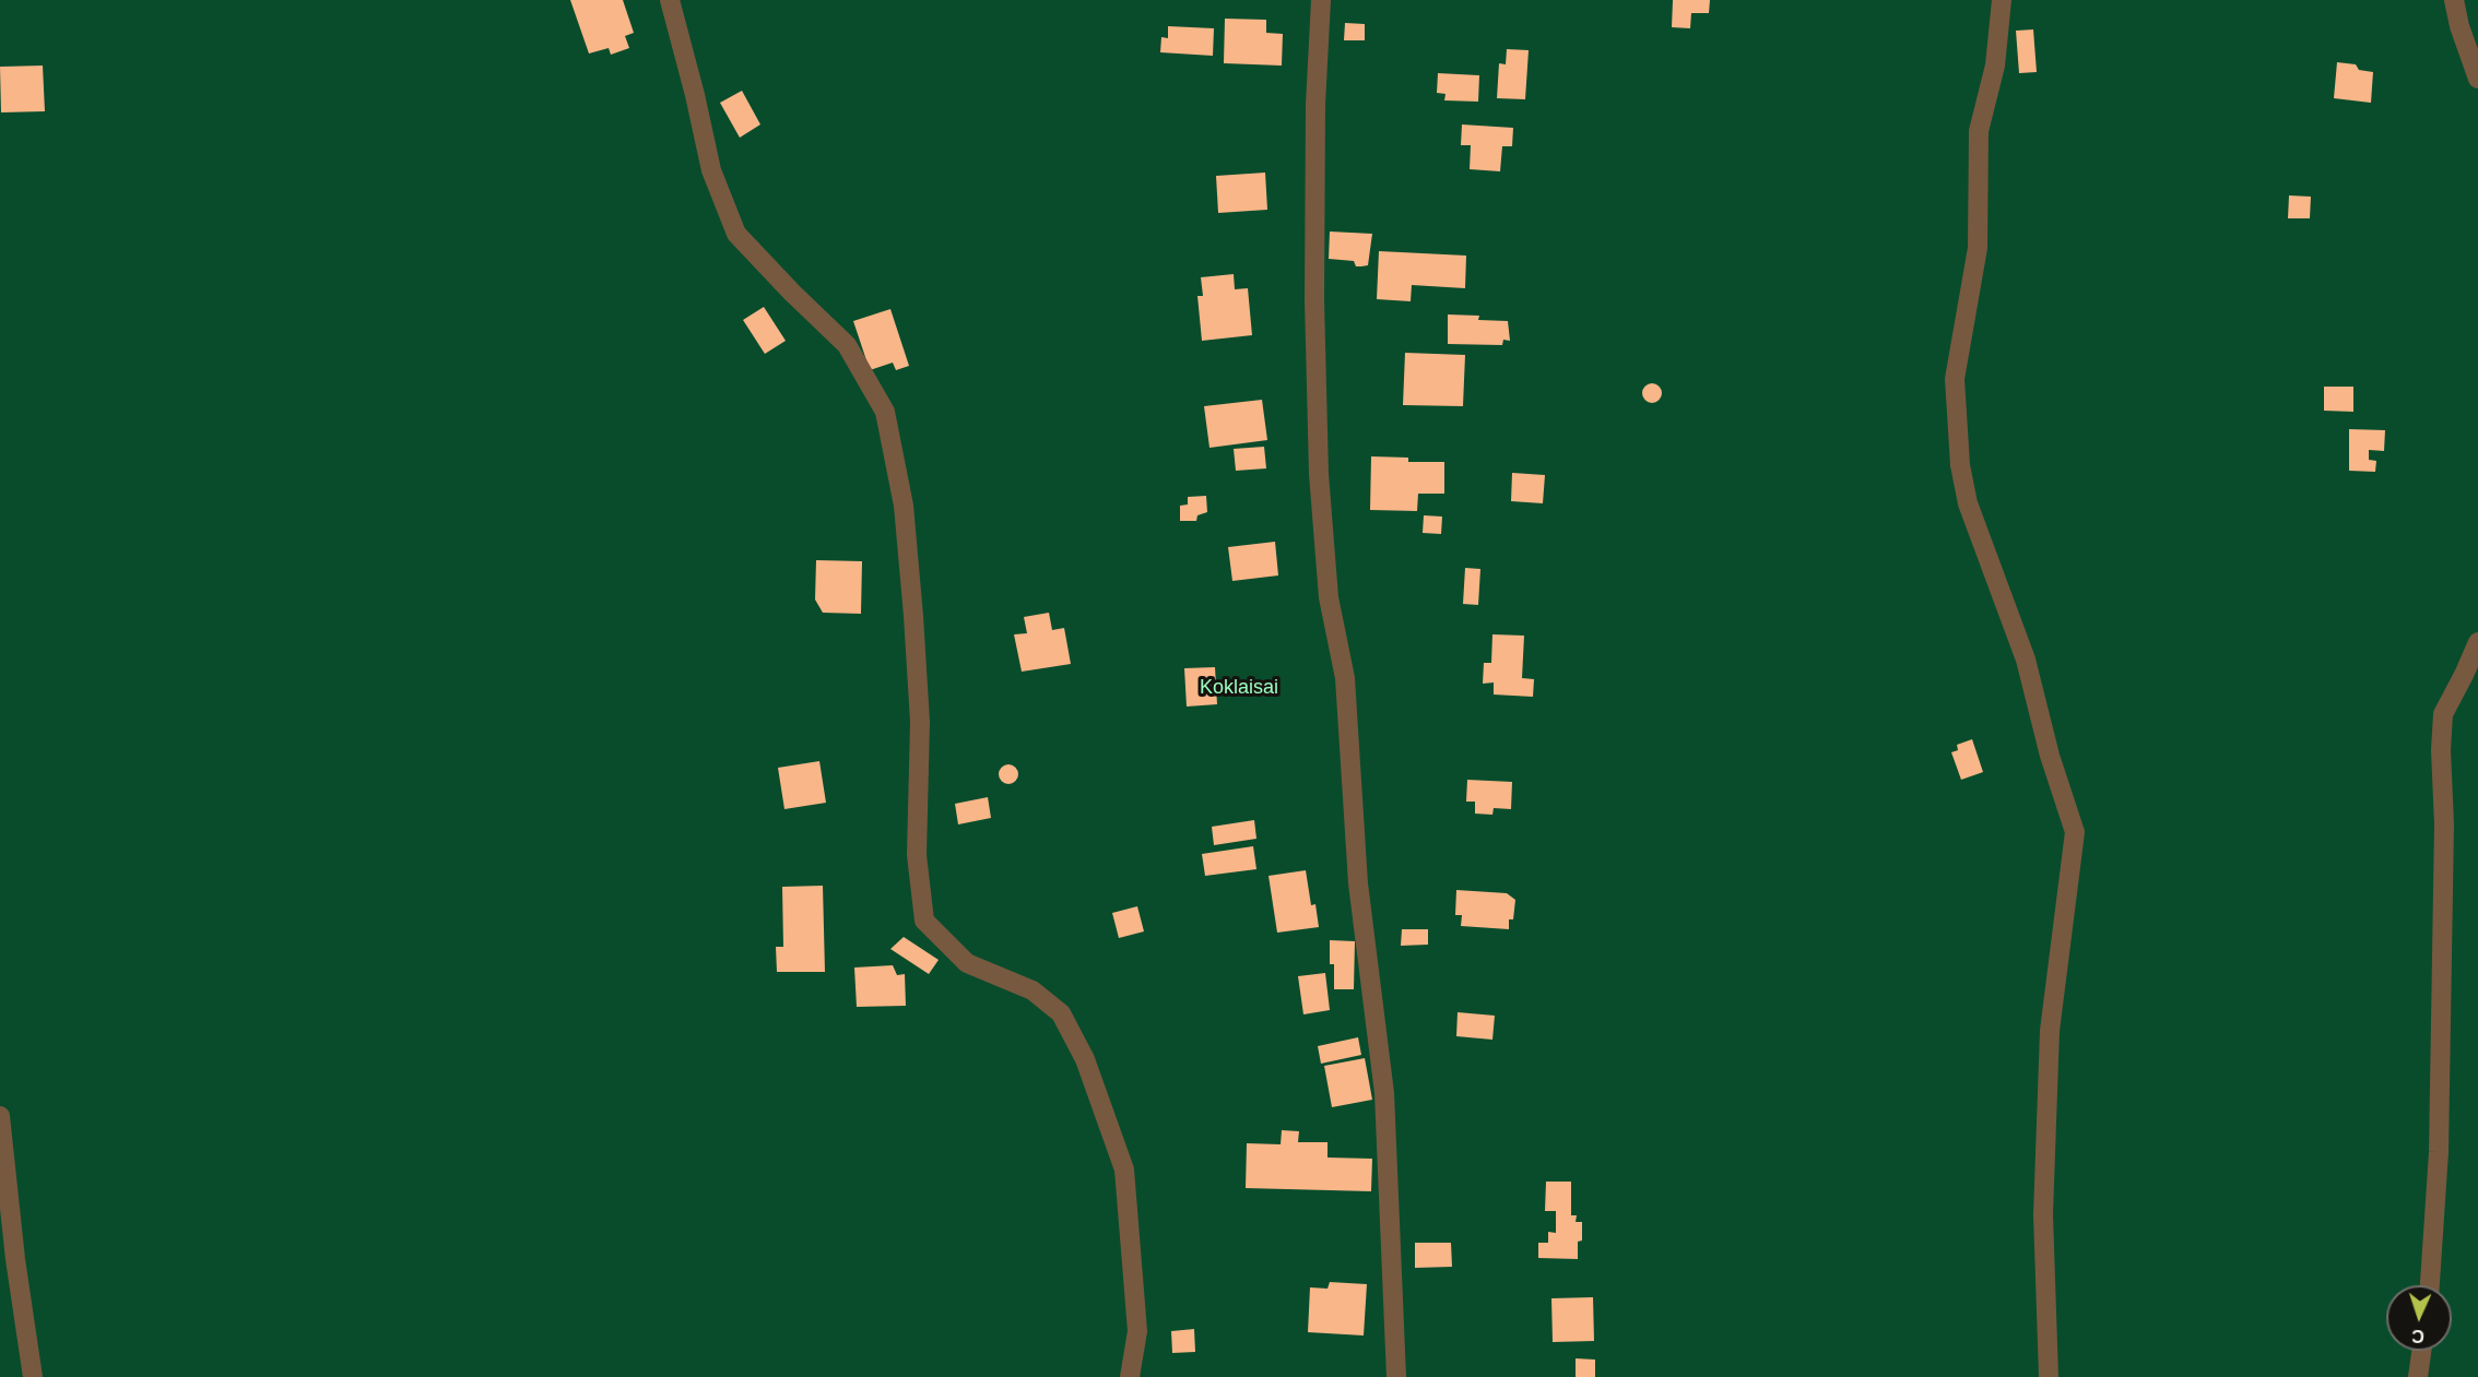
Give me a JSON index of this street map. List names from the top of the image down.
{
  "parks": ["Koklaisai"],
  "north": "bottom"
}
